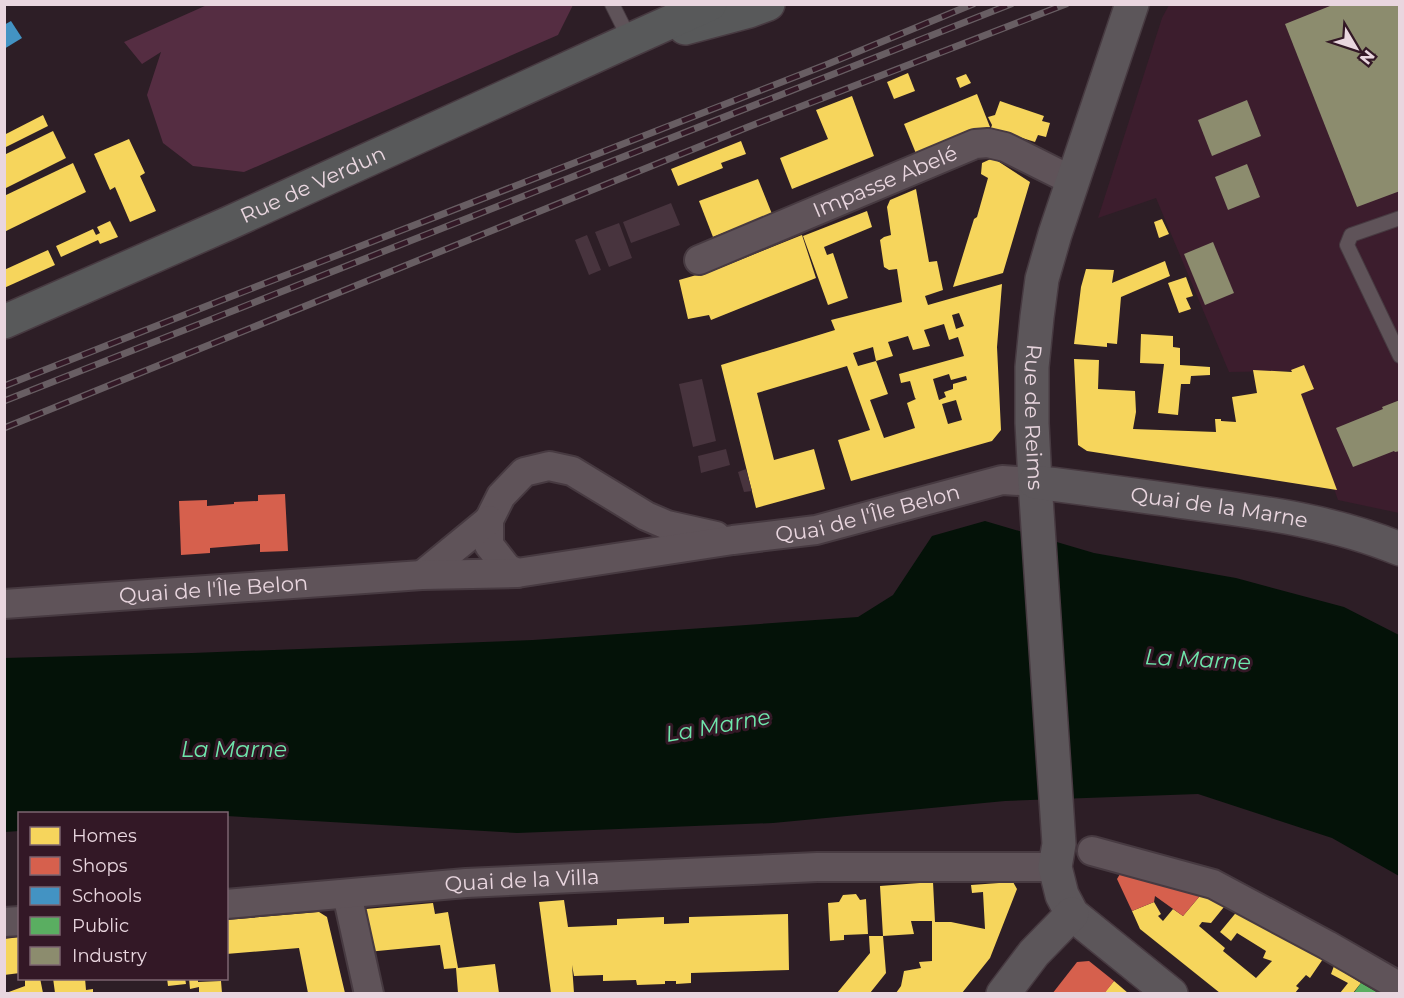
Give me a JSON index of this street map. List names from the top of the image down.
{
  "streets": {
    "main road": ["Rue de Verdun", "Rue de Reims", "Quai de la Marne"],
    "street": ["Impasse Abelé", "Quai de l'Île Belon", "Quai de la Villa"]
  },
  "crossings": [
    ["Impasse Abelé", "Rue de Reims"],
    ["Rue de Reims", "Quai de la Marne"],
    ["Rue de Reims", "Quai de l'Île Belon"],
    ["Rue de Reims", "Quai de la Villa"],
    ["Quai de la Marne", "Quai de l'Île Belon"]
  ],
  "water": ["La Marne"],
  "legend": [
    "Homes",
    "Shops",
    "Schools",
    "Public",
    "Industry"
  ],
  "north": "bottom right"
}
